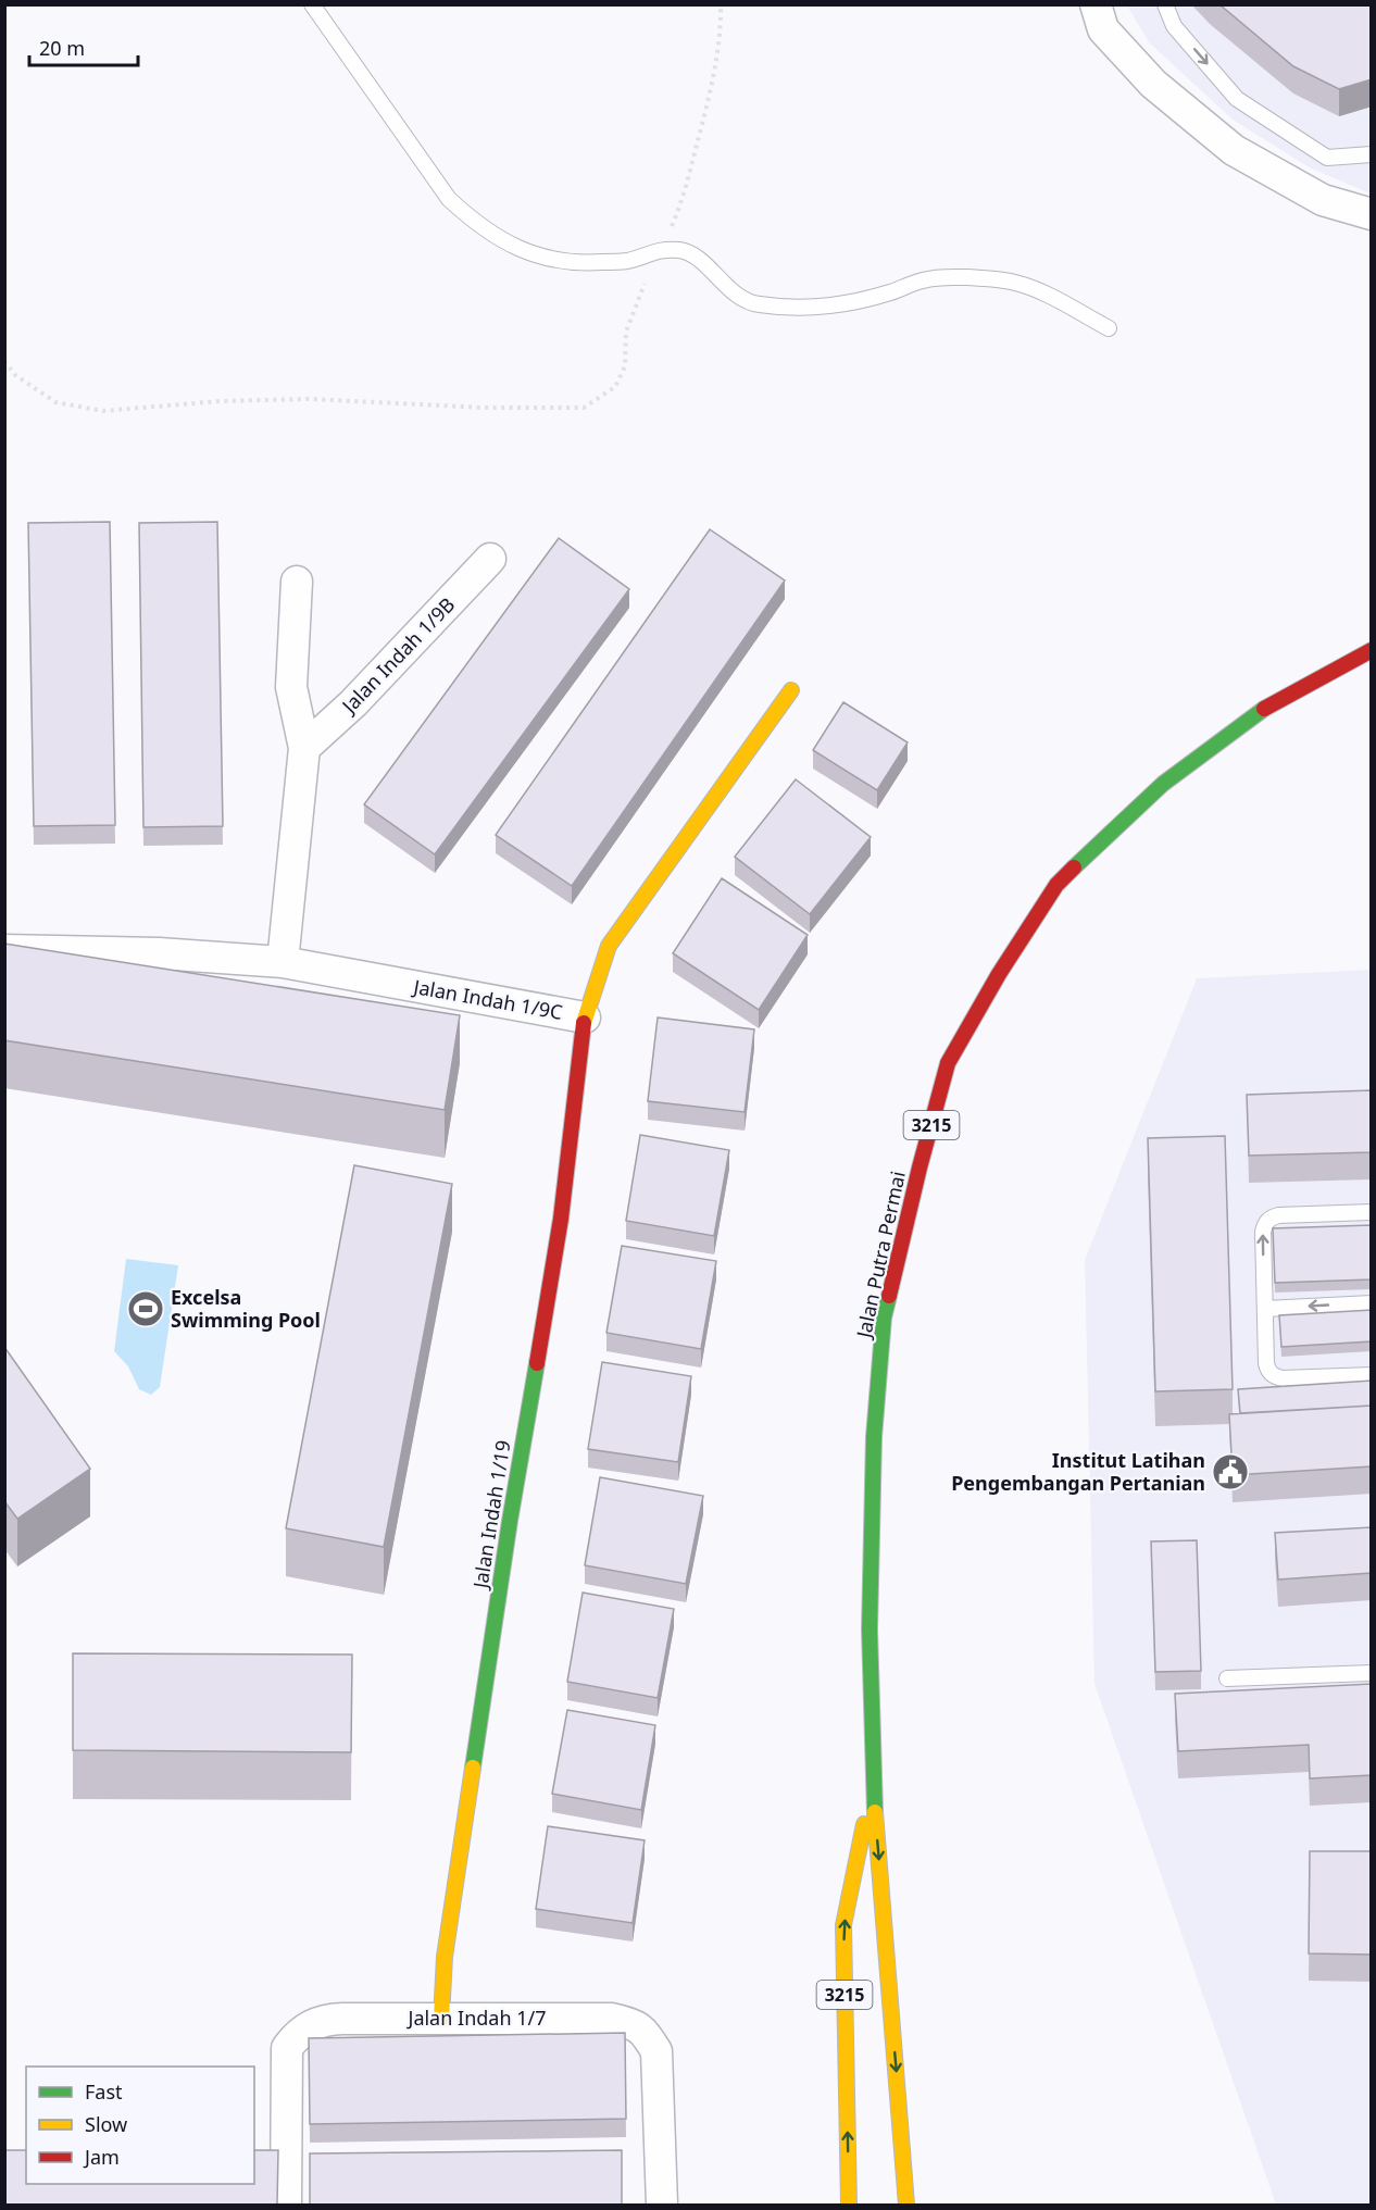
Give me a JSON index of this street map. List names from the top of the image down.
{
  "streets": {
    "main road": [
      "Jalan Indah 1/9C",
      "3215",
      "Jalan Putra Permai",
      "Jalan Indah 1/19"
    ],
    "street": ["Jalan Indah 1/9B", "Jalan Indah 1/7"]
  },
  "crossings": [
    ["Jalan Indah 1/9C", "Jalan Indah 1/19"],
    ["Jalan Indah 1/19", "Jalan Indah 1/7"]
  ],
  "places": {
    "sports": ["Excelsa Swimming Pool"],
    "public building": ["Institut Latihan Pengembangan Pertanian"]
  },
  "legend": ["Fast", "Slow", "Jam"],
  "scale_bar": "20 m"
}
